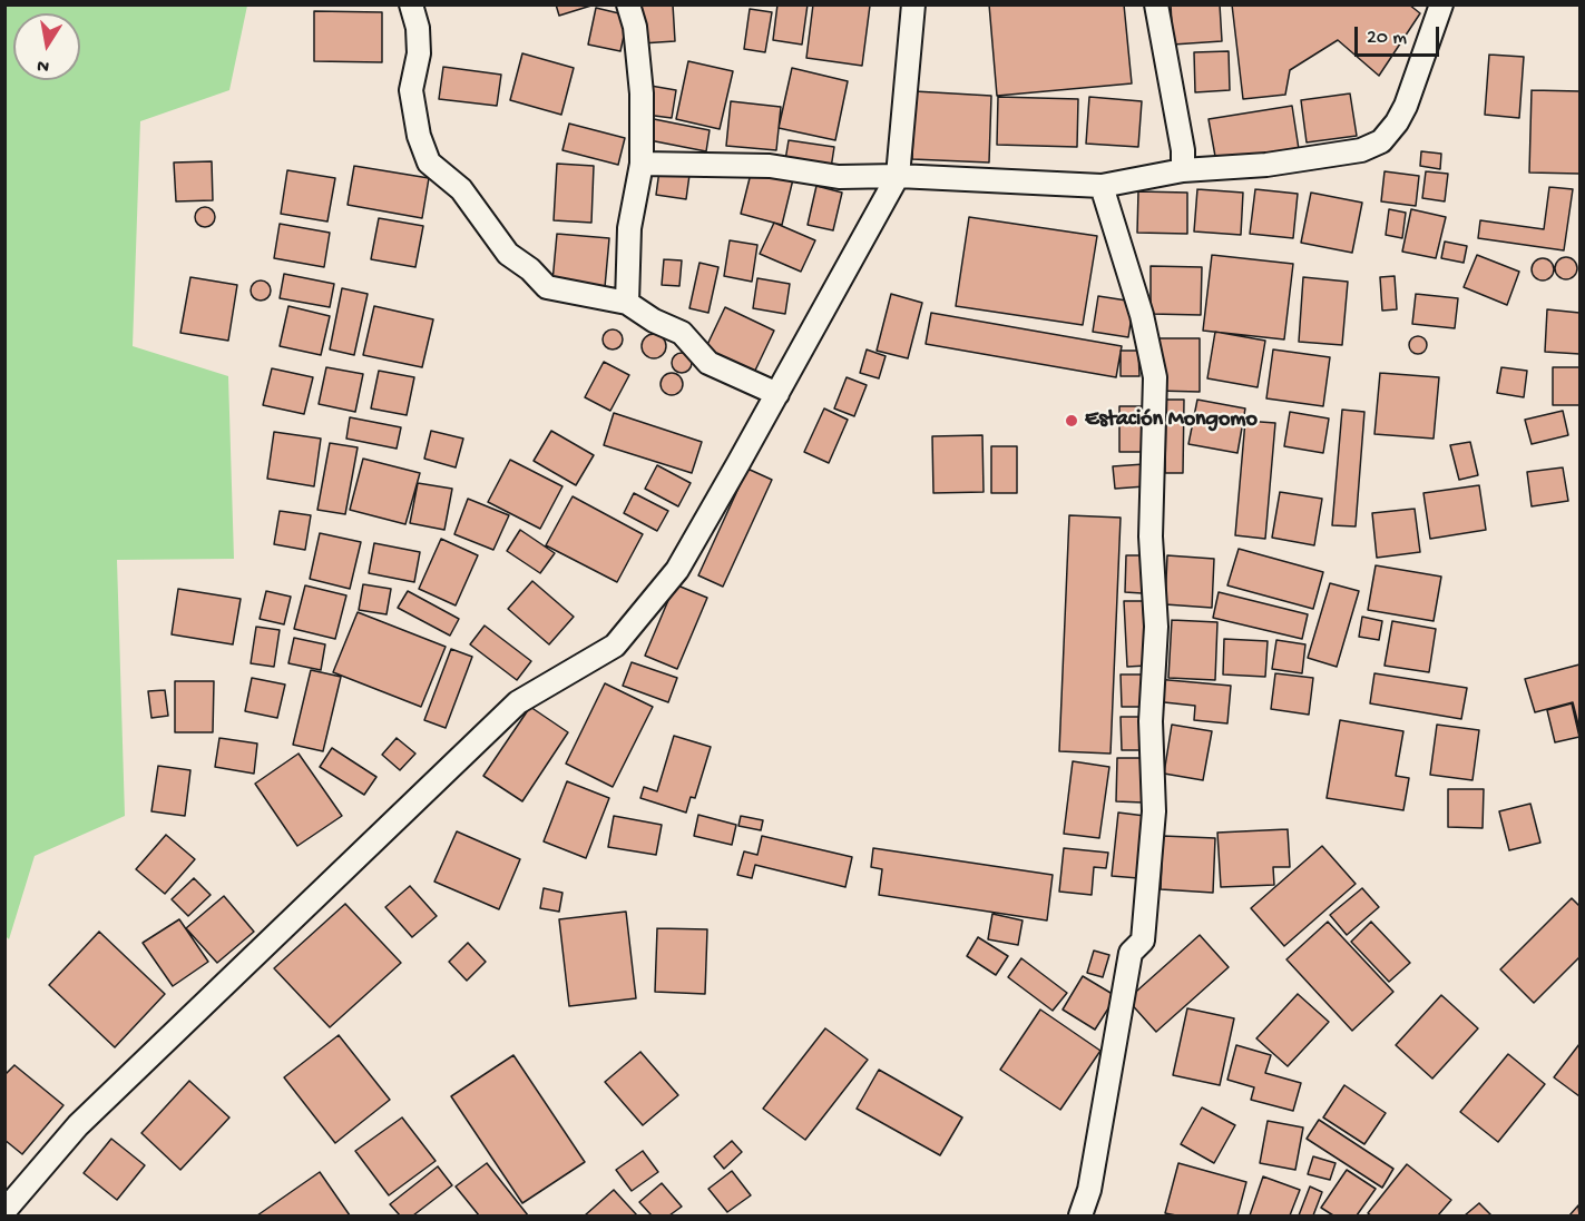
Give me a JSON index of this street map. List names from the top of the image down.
{
  "places": ["Estación Mongomo"],
  "scale_bar": "20 m",
  "north": "bottom"
}
